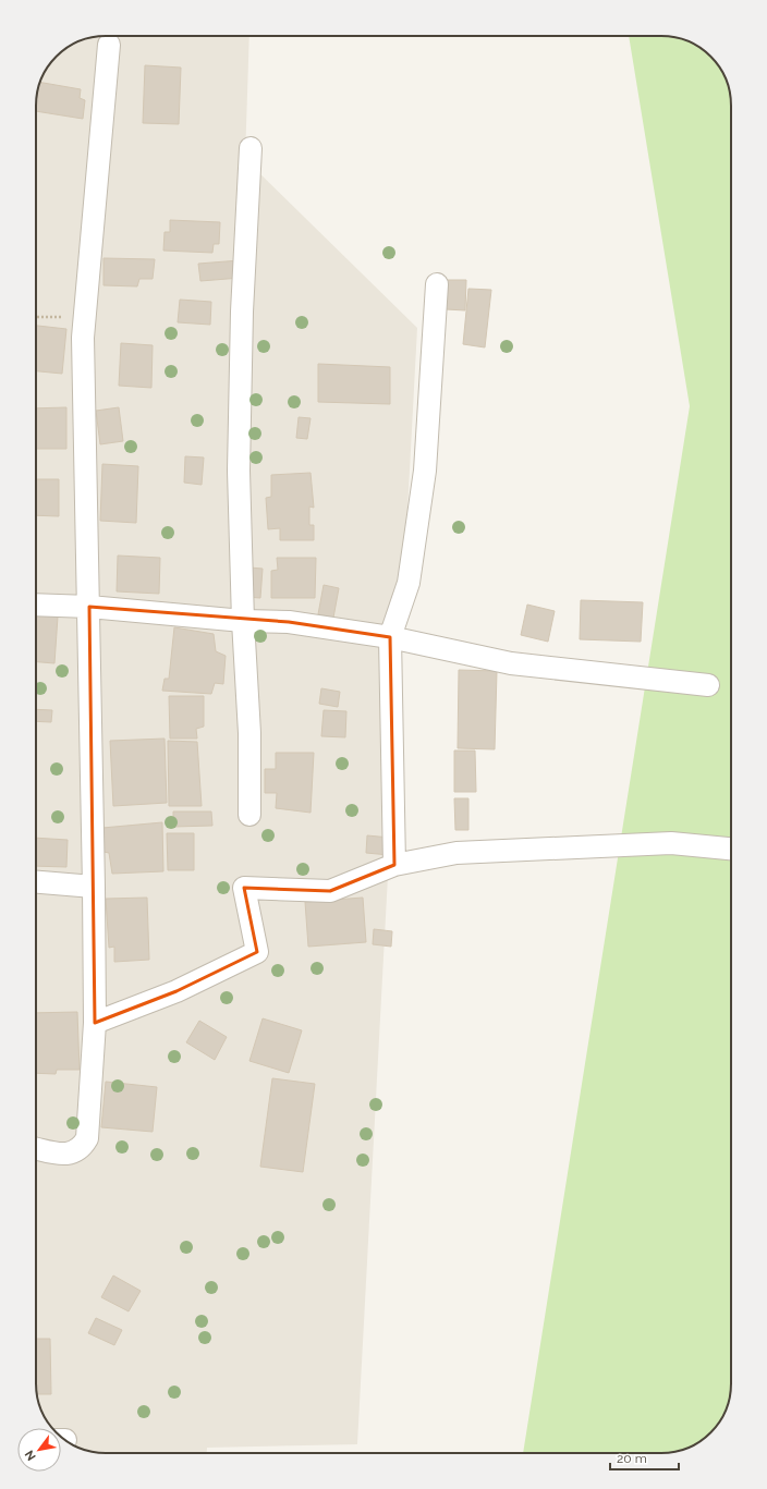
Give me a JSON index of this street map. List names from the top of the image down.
{
  "scale_bar": "20 m",
  "north": "bottom left"
}
